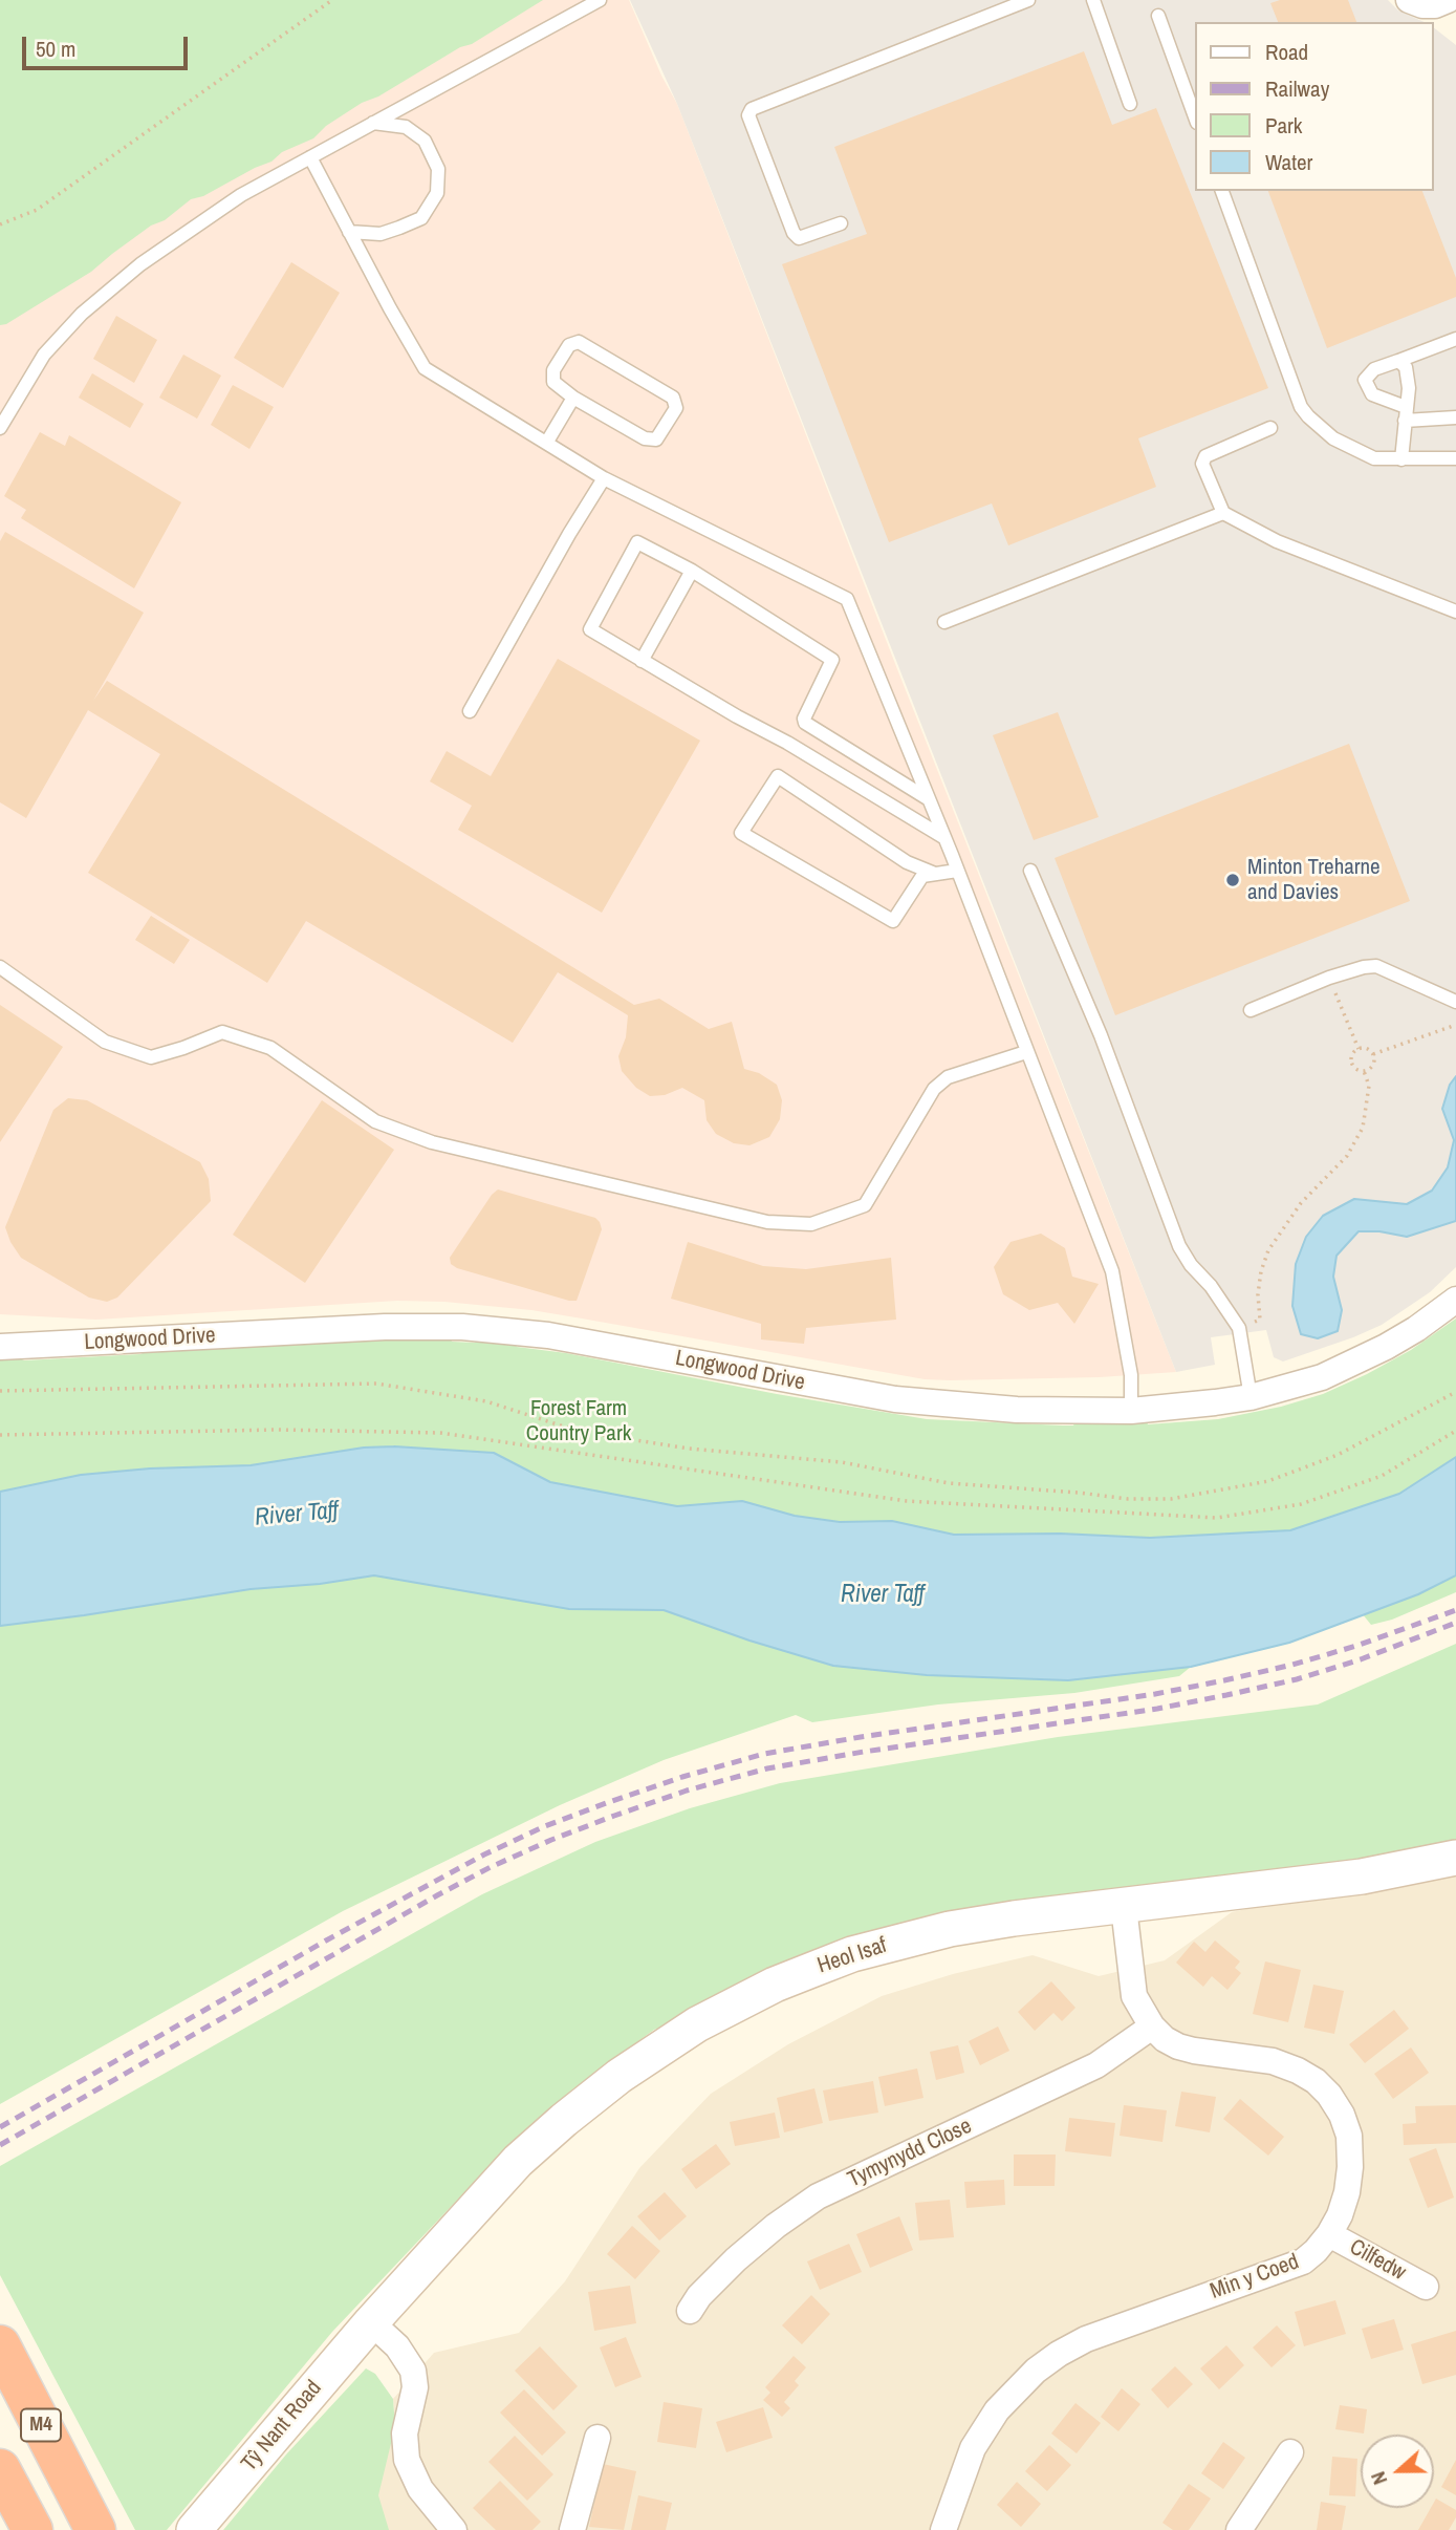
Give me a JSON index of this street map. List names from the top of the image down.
{
  "streets": {
    "highway": ["M4"],
    "main road": ["Heol Isaf", "Tŷ Nant Road"],
    "street": [
      "Longwood Drive",
      "Tymynydd Close",
      "Cilfedw",
      "Min y Coed"
    ]
  },
  "crossings": [
    ["Heol Isaf", "Min y Coed"],
    ["Heol Isaf", "Tŷ Nant Road"],
    ["Tymynydd Close", "Min y Coed"],
    ["Cilfedw", "Min y Coed"]
  ],
  "water": ["River Taff"],
  "parks": ["Forest Farm Country Park"],
  "places": ["Minton Treharne and Davies"],
  "legend": [
    "Road",
    "Railway",
    "Park",
    "Water"
  ],
  "scale_bar": "50 m",
  "north": "left"
}
